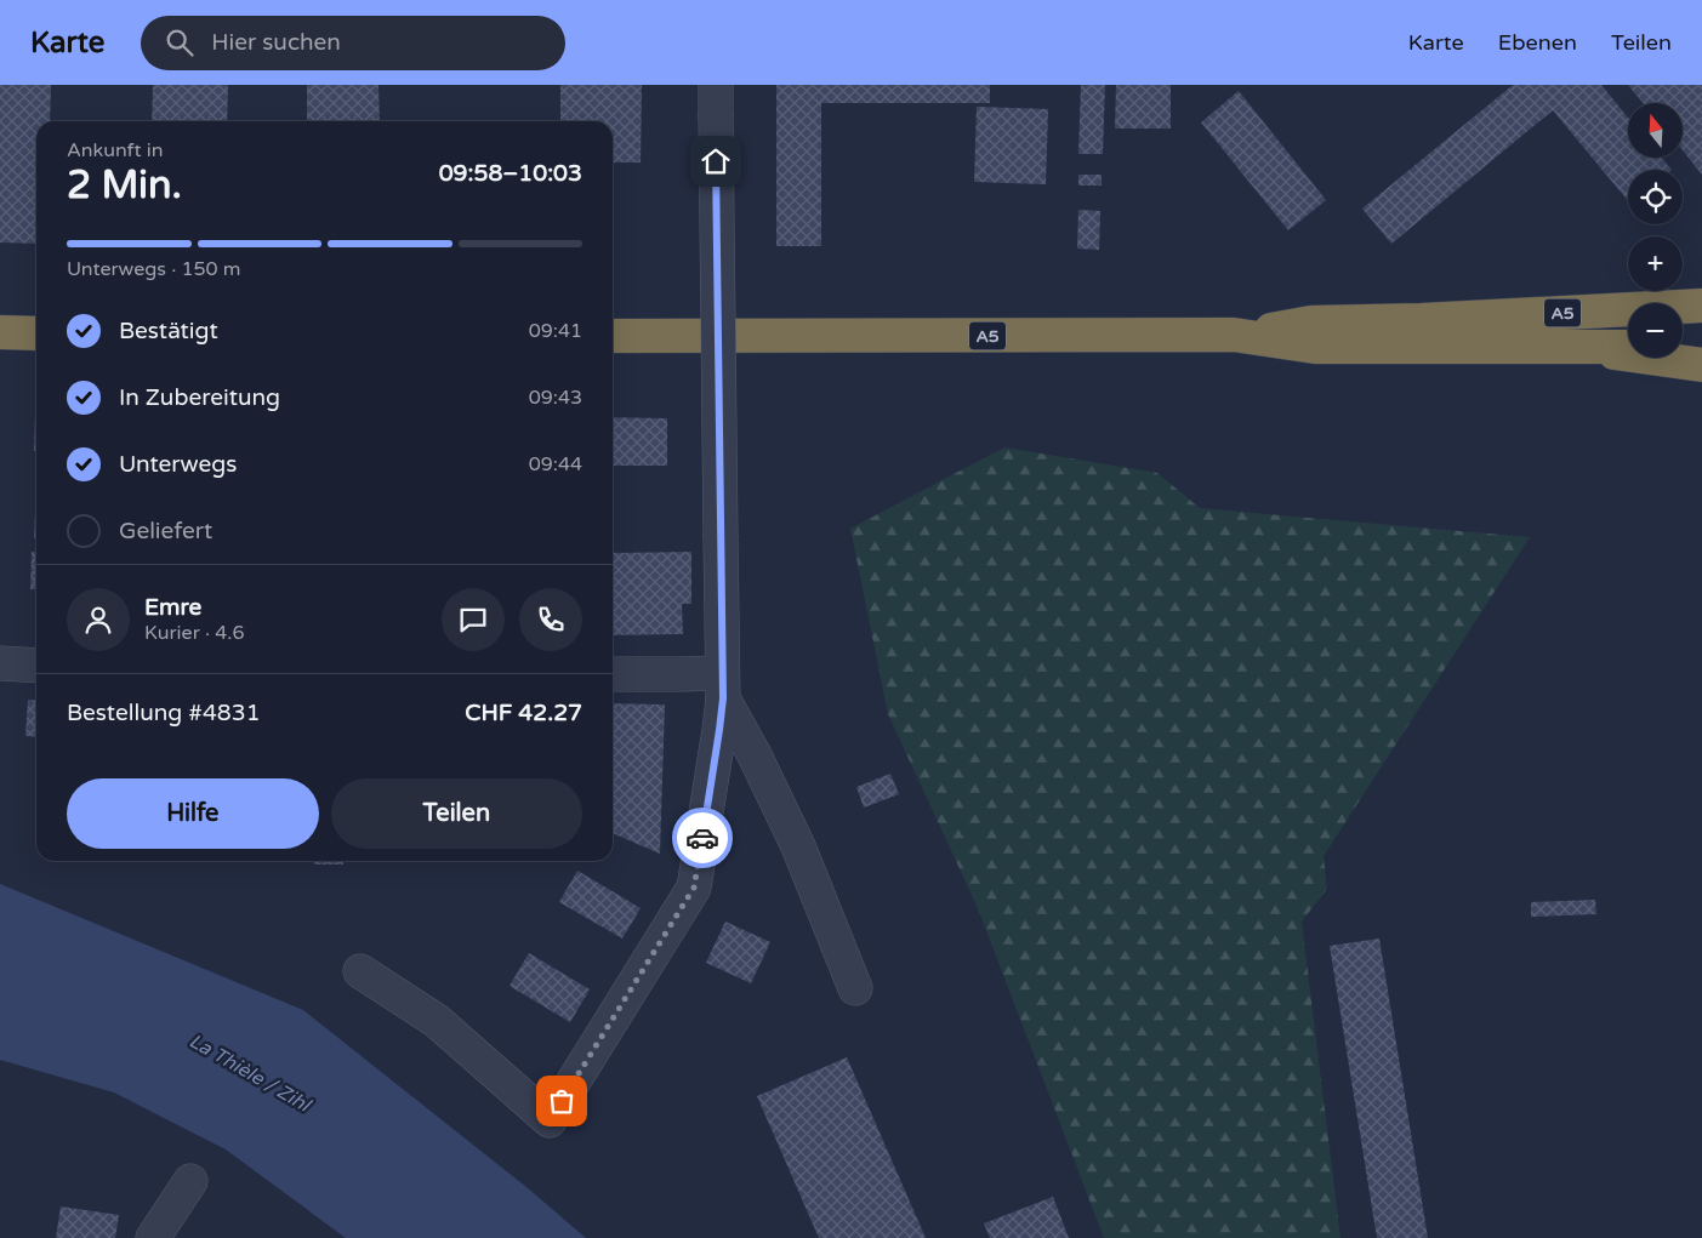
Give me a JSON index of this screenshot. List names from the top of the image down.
{
  "streets": {
    "highway": ["A5"]
  },
  "water": ["La Thièle / Zihl"],
  "north": "top",
  "page": {
    "header": "Karte",
    "search": "Hier suchen",
    "nav": ["Karte", "Ebenen", "Teilen"],
    "map_buttons": ["+", "−"],
    "heading": ["2 Min.", "Ankunft in", "09:58–10:03"],
    "panel": [
      "Emre",
      "Kurier · 4.6",
      "Bestellung #4831",
      "CHF 42.27"
    ],
    "bar": "Unterwegs · 150 m",
    "list": [
      ["Bestätigt", "09:41"],
      ["In Zubereitung", "09:43"],
      ["Unterwegs", "09:44"],
      "Geliefert"
    ],
    "buttons": ["Hilfe", "Teilen"]
  }
}
